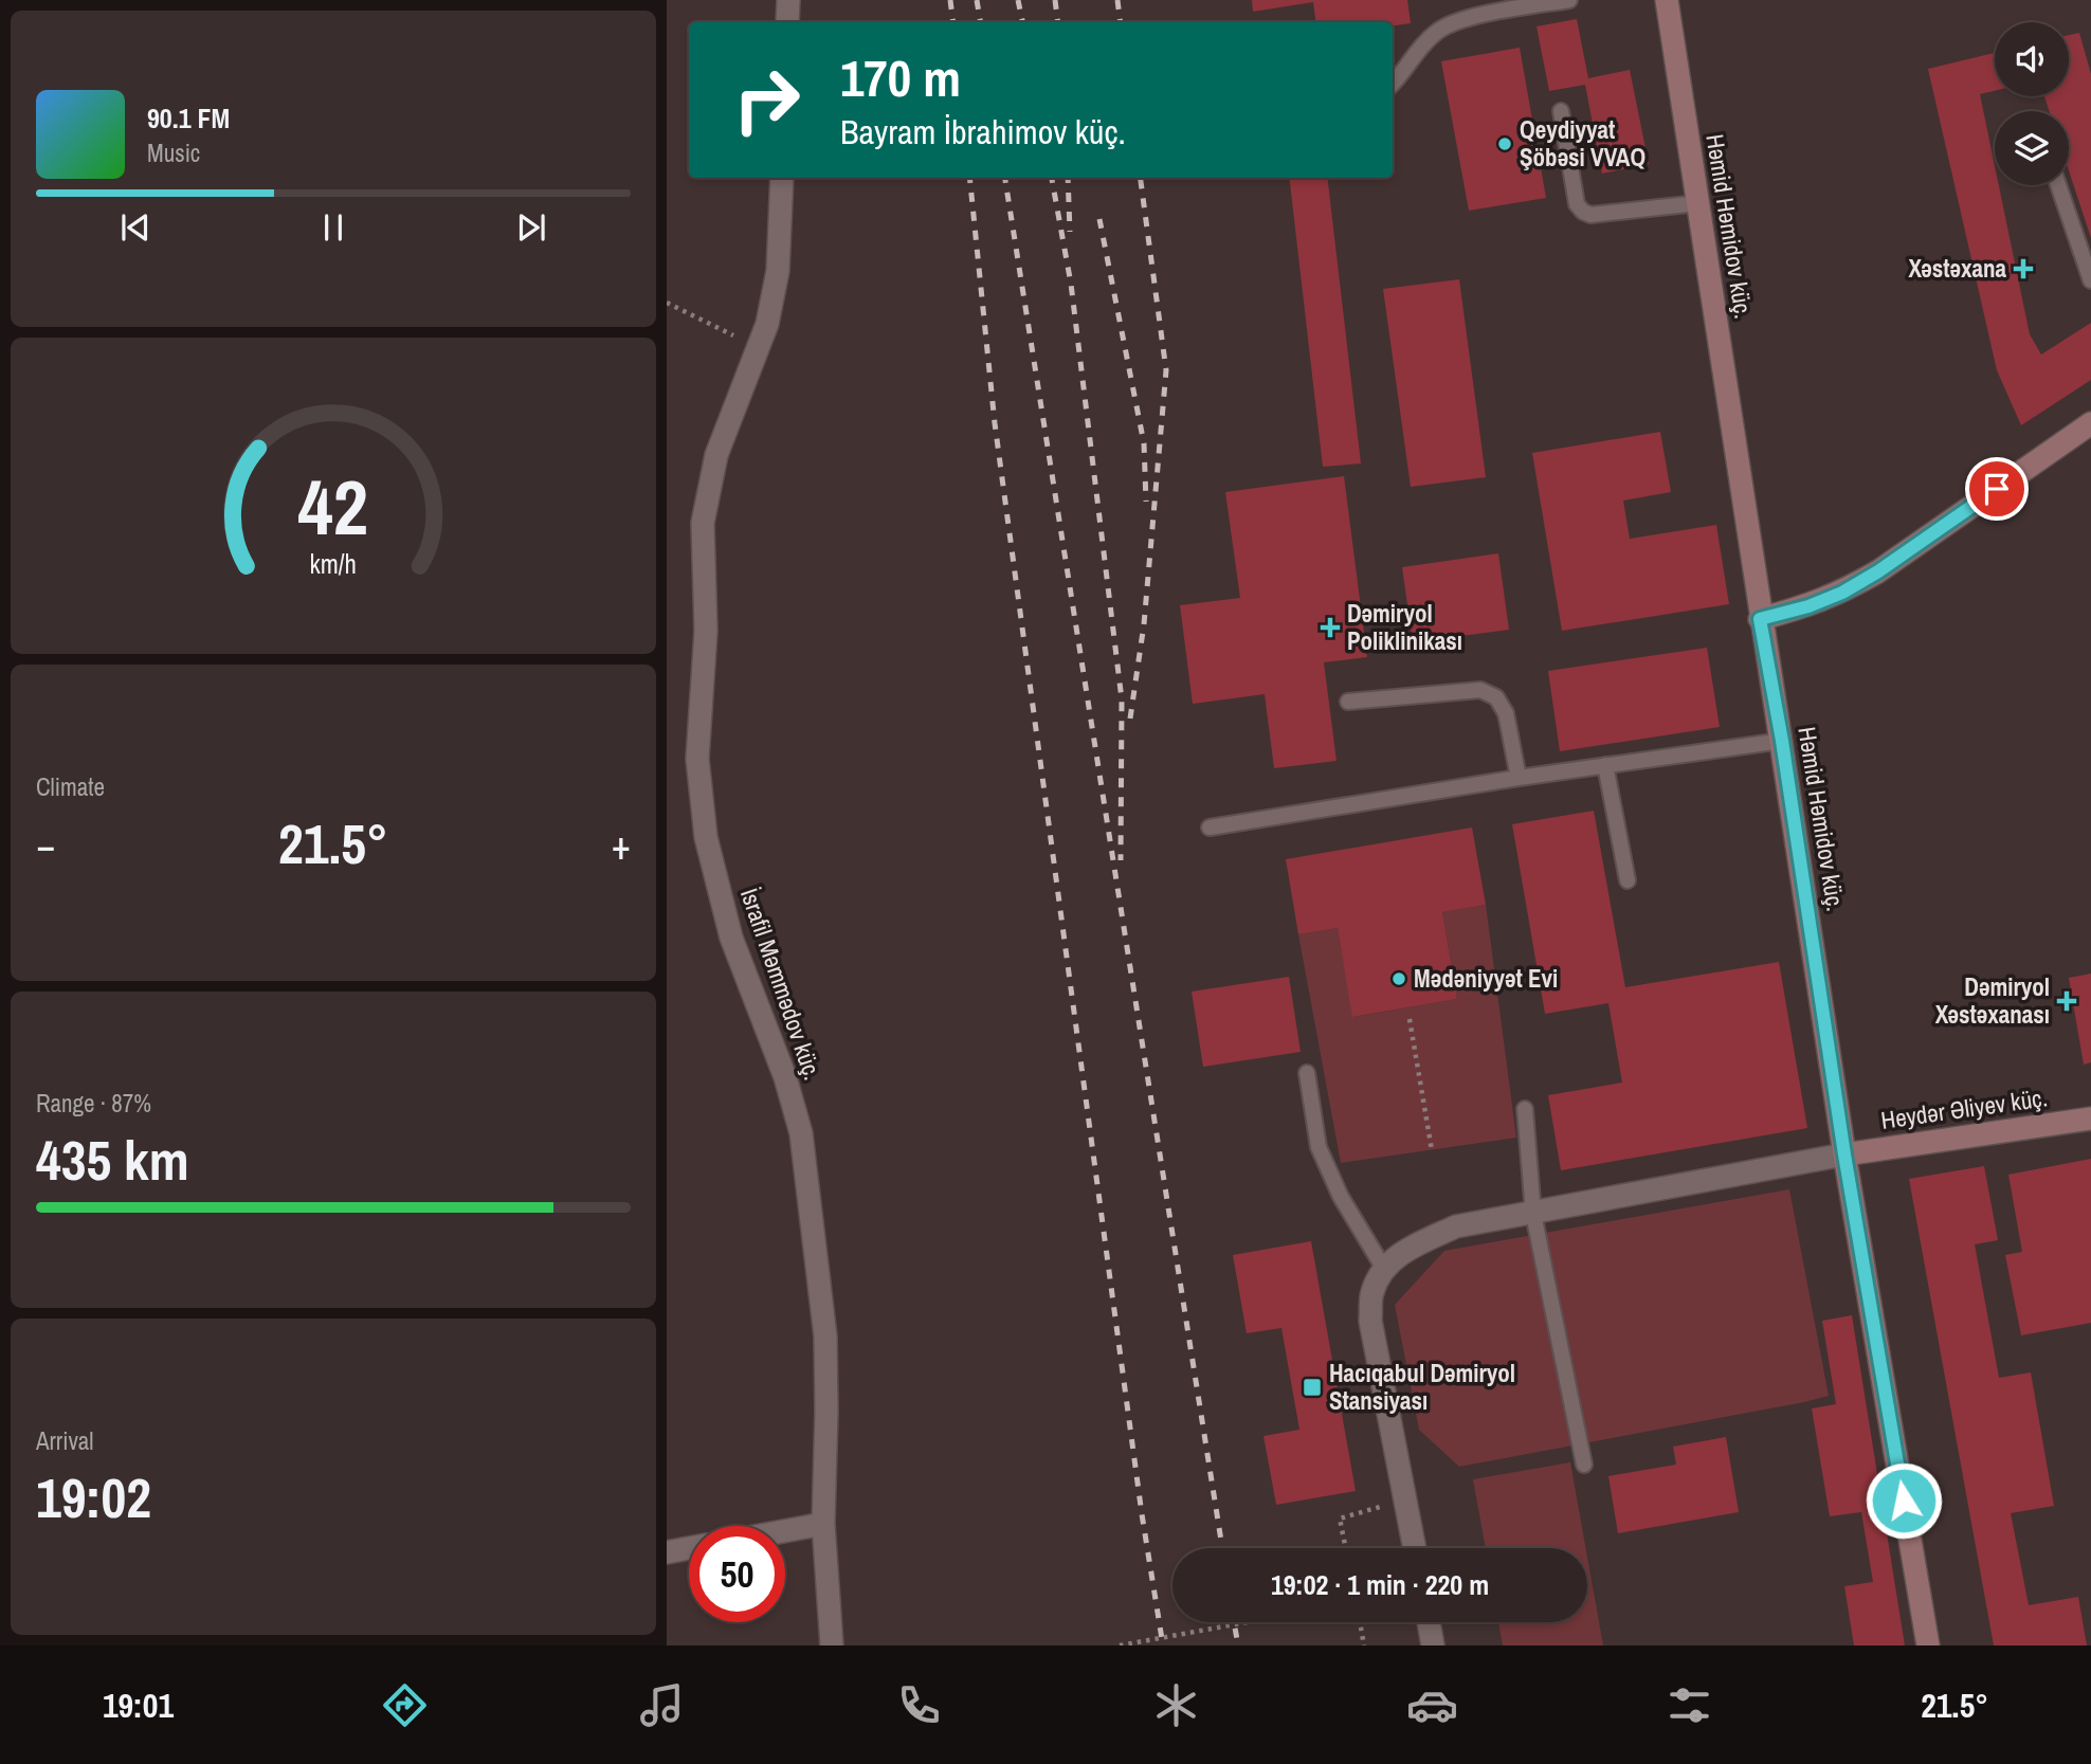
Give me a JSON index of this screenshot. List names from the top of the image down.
{
  "streets": {
    "main road": ["Həmid Həmidov küç.", "Heydər Əliyev küç."],
    "street": ["İsrafil Məmmədov küç."]
  },
  "crossings": [
    ["Həmid Həmidov küç.", "Heydər Əliyev küç."]
  ],
  "places": {
    "other": ["Qeydiyyat Şöbəsi VVAQ", "Mədəniyyət Evi"],
    "health": ["Xəstəxana", "Dəmiryol Poliklinikası", "Dəmiryol Xəstəxanası"],
    "transit": ["Hacıqabul Dəmiryol Stansiyası"]
  },
  "page": {
    "turn": ["170 m", "Bayram İbrahimov küç."],
    "song": ["90.1 FM", "Music"],
    "tile": [
      "Climate",
      ["Range · 87%", "435 km"],
      ["Arrival", "19:02"]
    ],
    "heat": ["−", "21.5°", "+"],
    "limit": "50",
    "trip": "19:02 · 1 min · 220 m",
    "tabs": ["19:01", "21.5°"],
    "gauge": ["42", "km/h"]
  }
}
